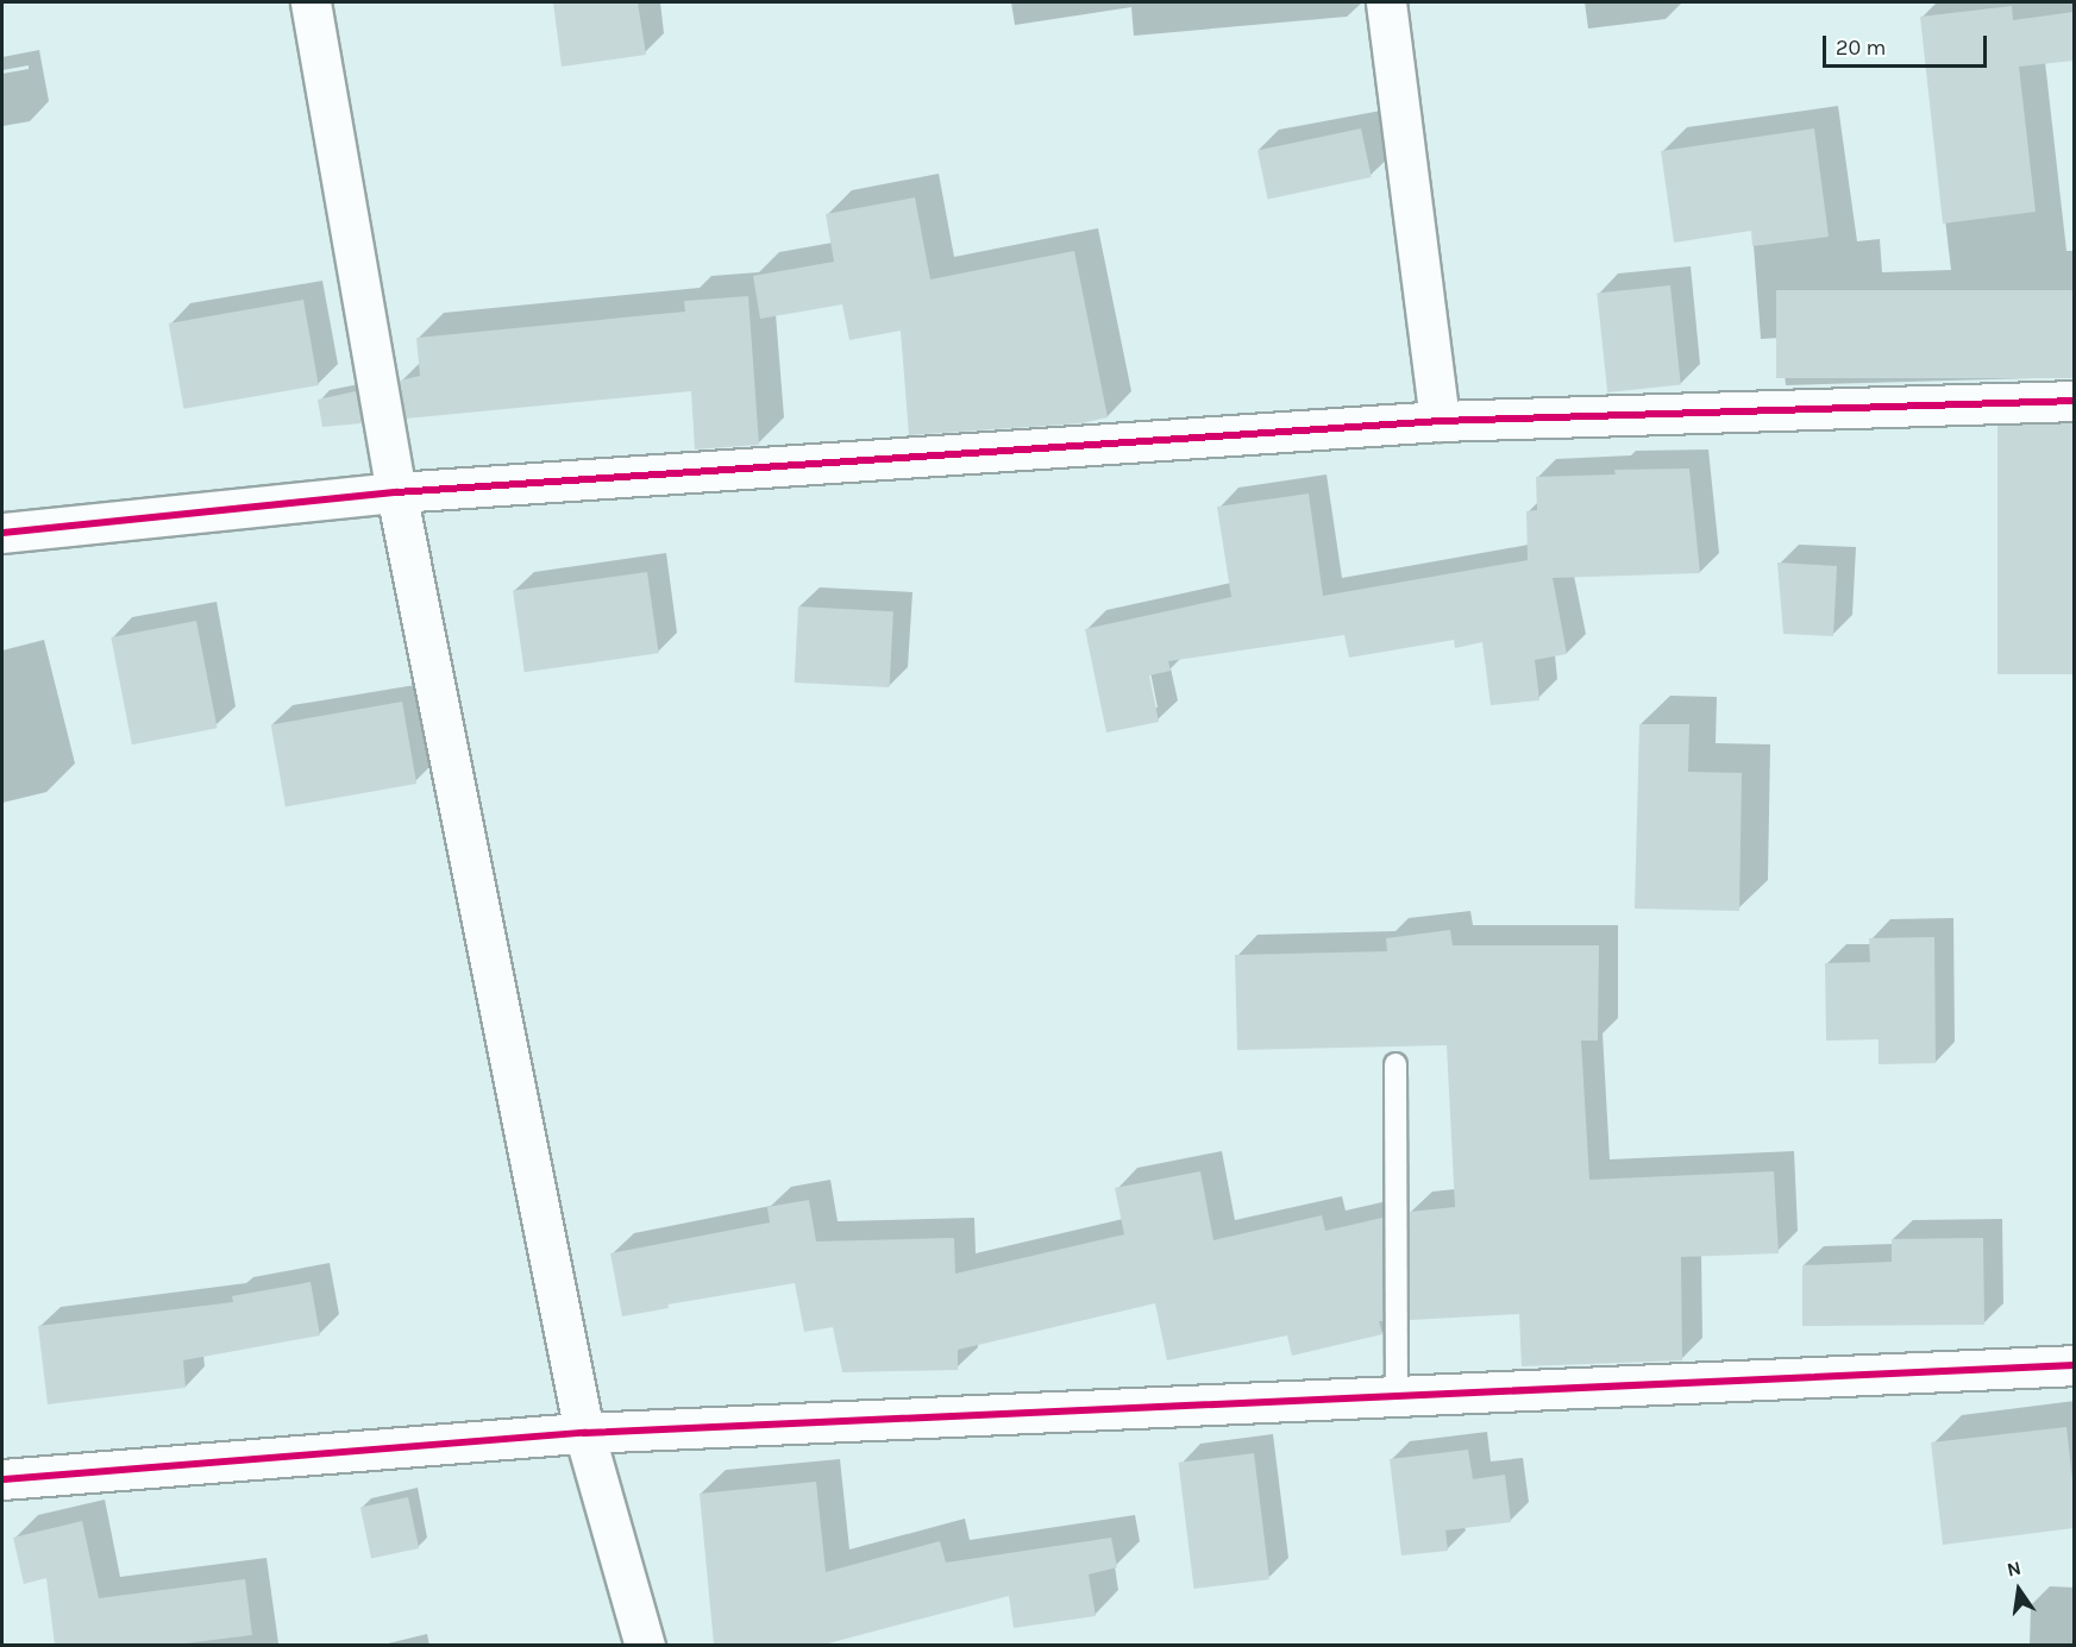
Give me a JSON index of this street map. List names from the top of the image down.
{
  "scale_bar": "20 m",
  "north": "top"
}
